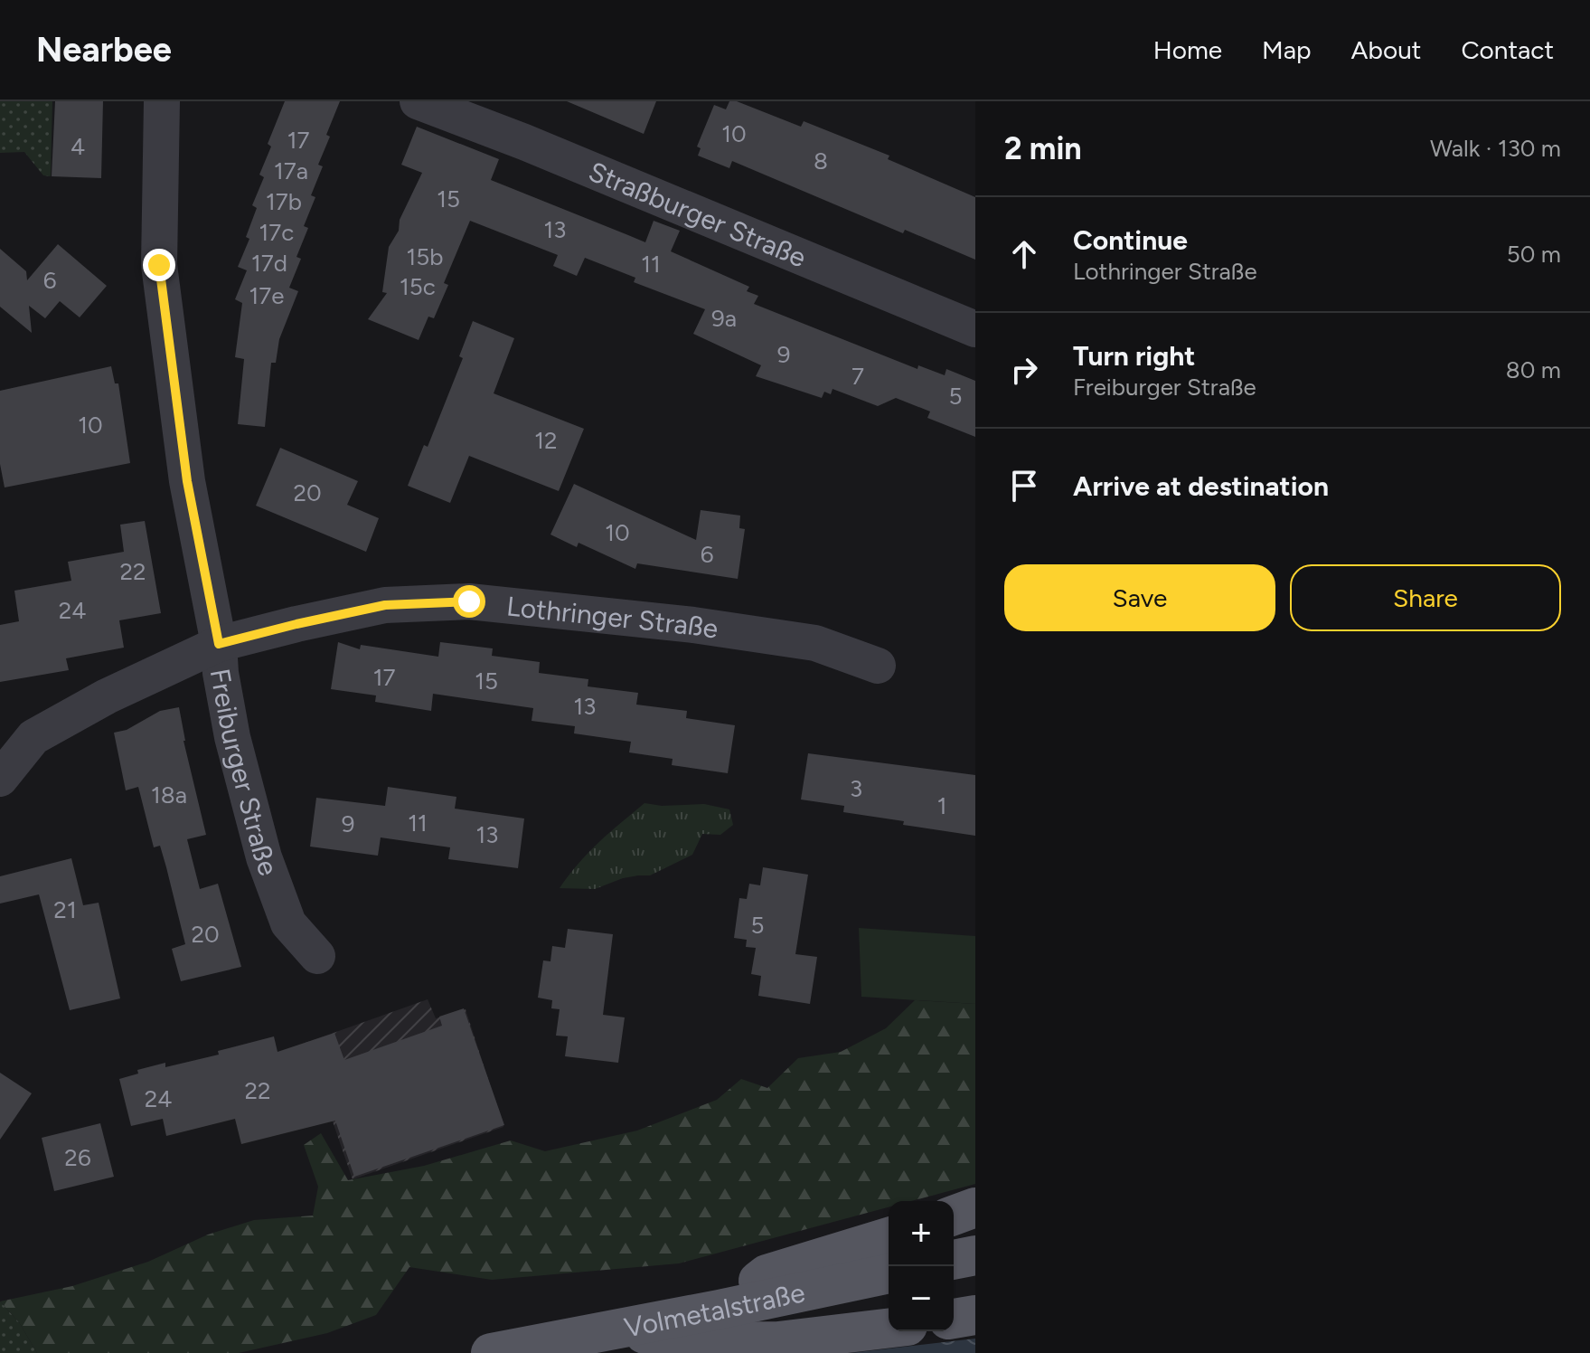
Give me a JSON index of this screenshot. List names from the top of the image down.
{
  "streets": {
    "main road": ["Volmetalstraße"],
    "street": ["Straßburger Straße", "Lothringer Straße", "Freiburger Straße"]
  },
  "crossings": [
    ["Lothringer Straße", "Freiburger Straße"]
  ],
  "house_numbers": [
    "10",
    "17",
    "4",
    "8",
    "17a",
    "15",
    "17b",
    "13",
    "17c",
    "15b",
    "17d",
    "11",
    "6",
    "15c",
    "17e",
    "9a",
    "9",
    "7",
    "5",
    "10",
    "12",
    "20",
    "10",
    "6",
    "22",
    "24",
    "17",
    "15",
    "13",
    "3",
    "18a",
    "1",
    "11",
    "9",
    "13",
    "21",
    "5",
    "20",
    "22",
    "24",
    "26"
  ],
  "page": {
    "header": "Nearbee",
    "nav": [
      "Home",
      "Map",
      "About",
      "Contact"
    ],
    "heading": ["2 min", "Walk · 130 m"],
    "list": [
      ["Continue", "Lothringer Straße", "50 m"],
      ["Turn right", "Freiburger Straße", "80 m"],
      "Arrive at destination"
    ],
    "buttons": ["Save", "Share"],
    "map_buttons": ["+", "−"]
  }
}
